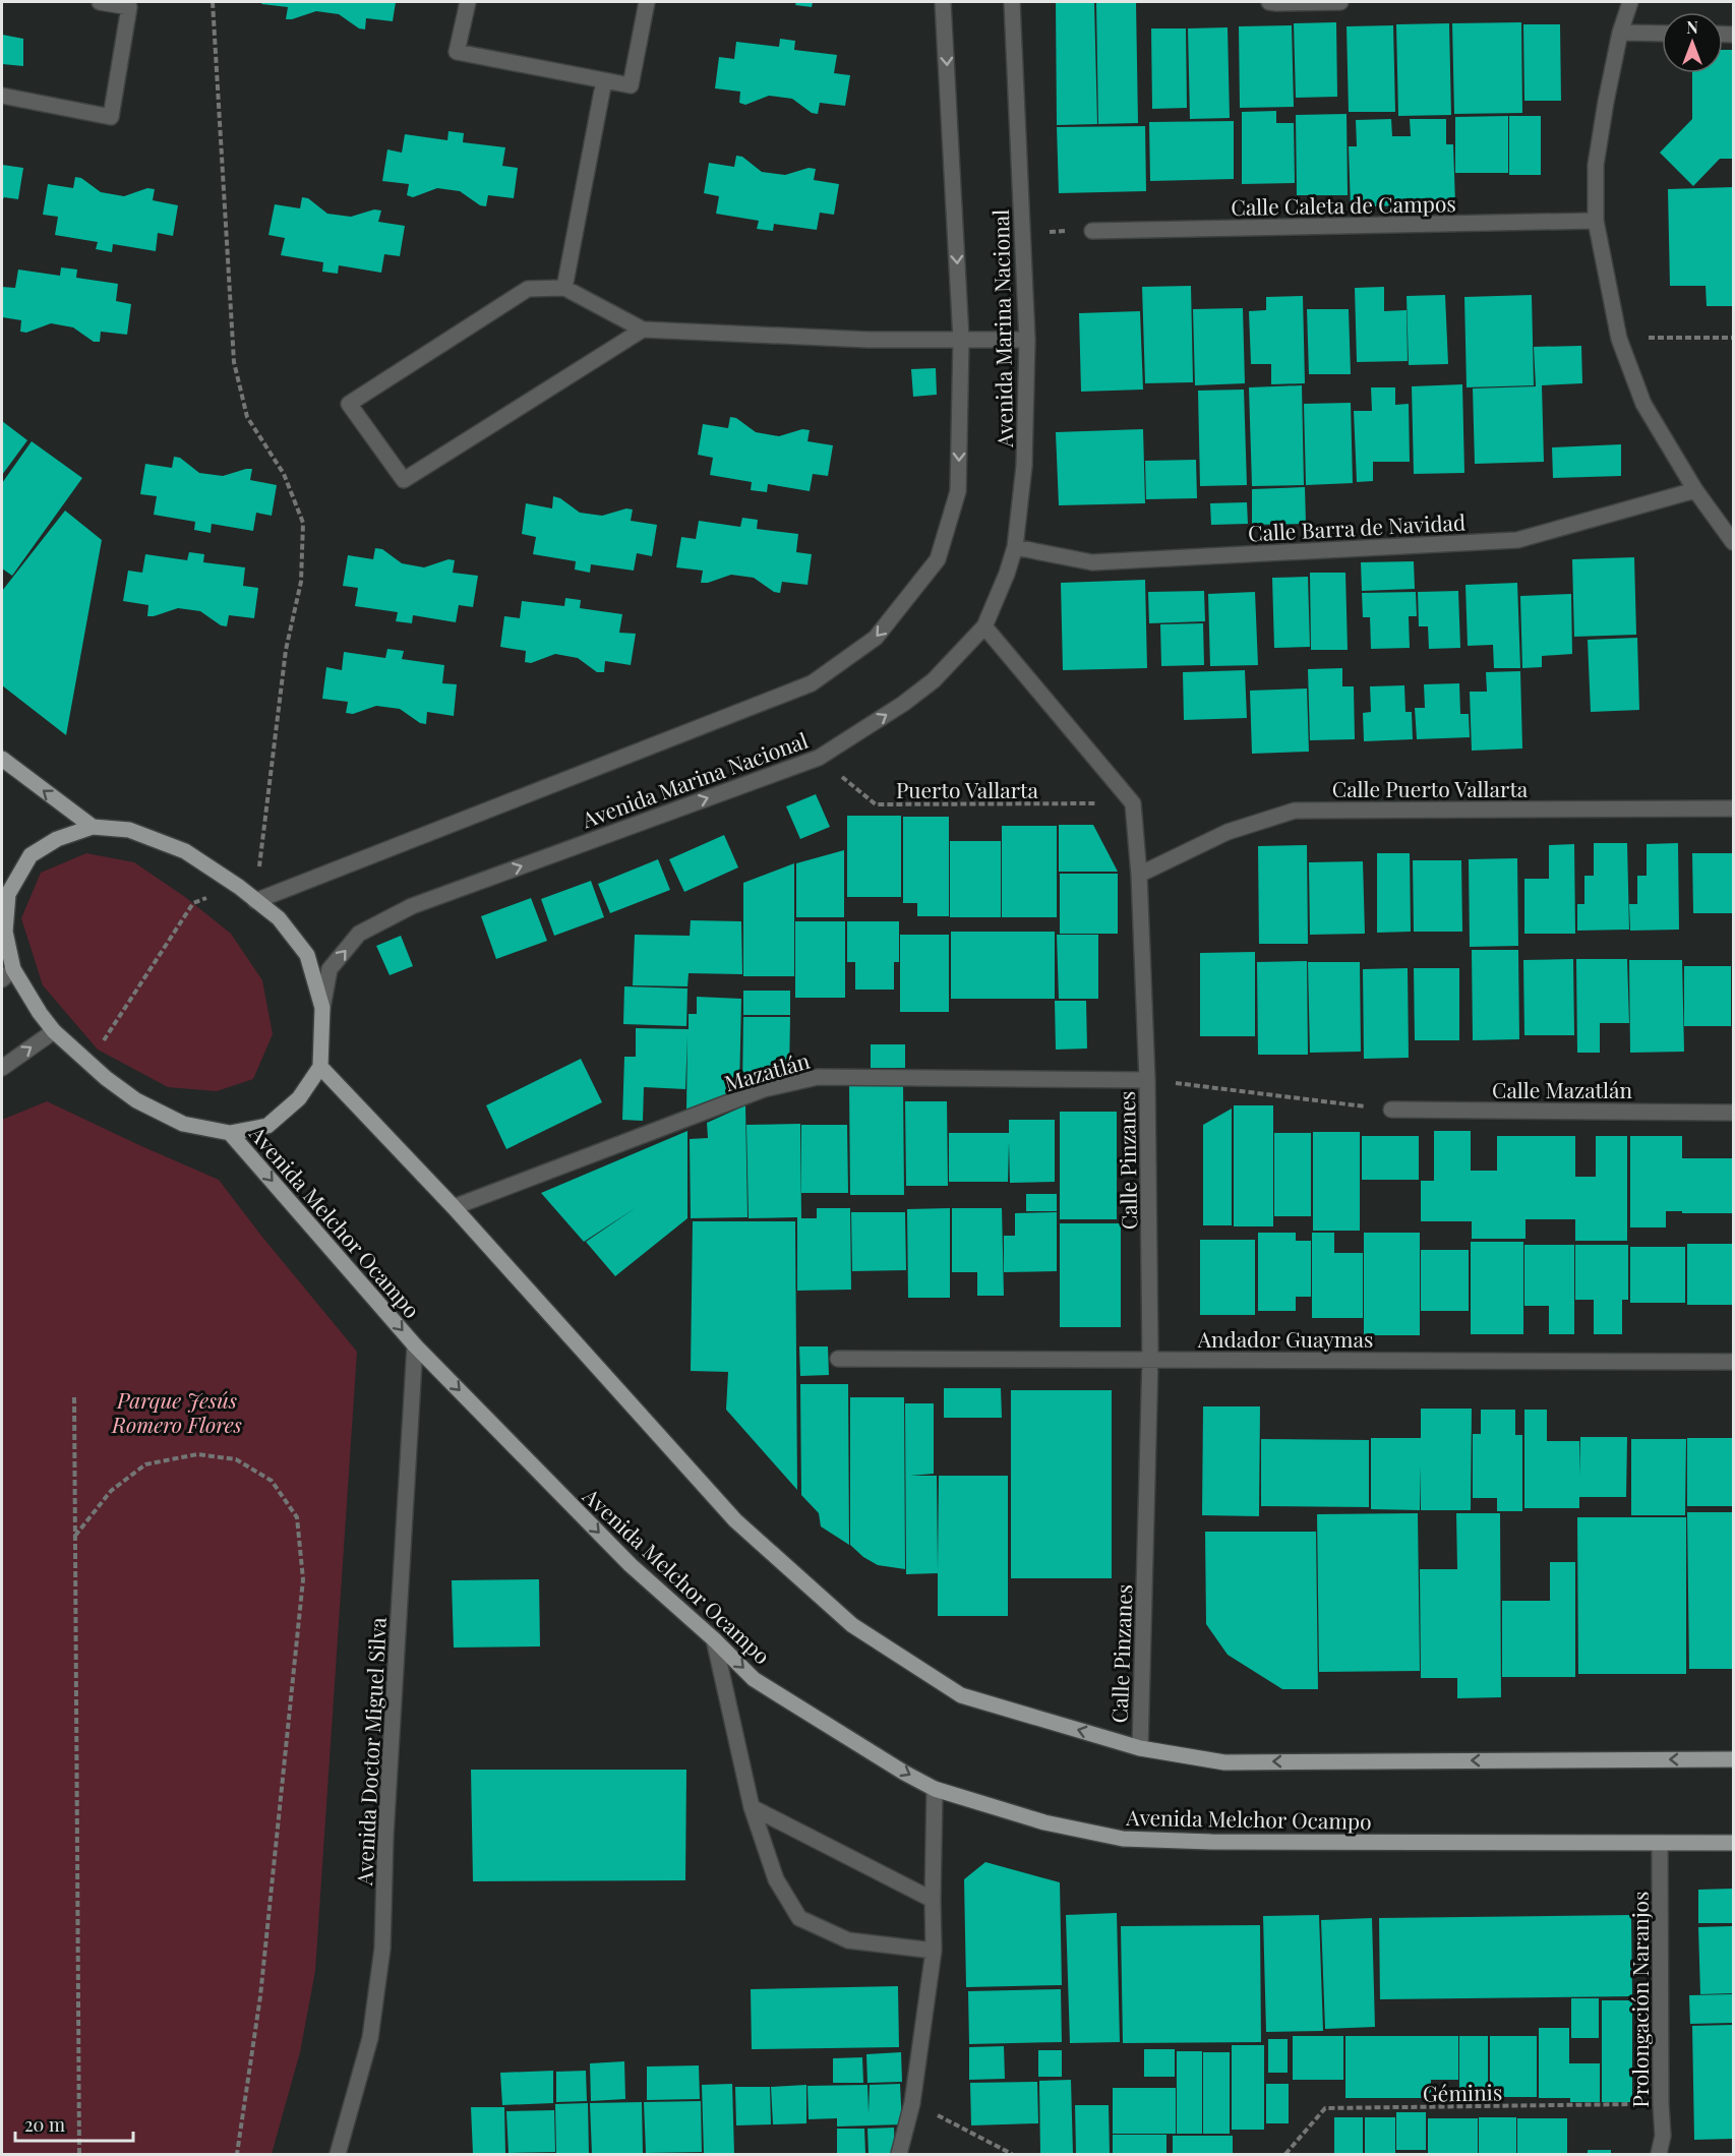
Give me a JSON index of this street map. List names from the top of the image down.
{
  "streets": {
    "main road": ["Avenida Melchor Ocampo"],
    "street": [
      "Calle Caleta de Campos",
      "Avenida Marina Nacional",
      "Calle Barra de Navidad",
      "Calle Puerto Vallarta",
      "Mazatlán",
      "Calle Mazatlán",
      "Calle Pinzanes",
      "Andador Guaymas",
      "Avenida Doctor Miguel Silva",
      "Prolongación Naranjos"
    ],
    "path": ["Puerto Vallarta", "Géminis"]
  },
  "crossings": [
    ["Avenida Marina Nacional", "Calle Barra de Navidad"],
    ["Avenida Marina Nacional", "Puerto Vallarta"],
    ["Calle Puerto Vallarta", "Calle Pinzanes"],
    ["Puerto Vallarta", "Calle Pinzanes"],
    ["Mazatlán", "Calle Pinzanes"],
    ["Calle Pinzanes", "Andador Guaymas"],
    ["Avenida Melchor Ocampo", "Avenida Doctor Miguel Silva"],
    ["Avenida Melchor Ocampo", "Prolongación Naranjos"],
    ["Prolongación Naranjos", "Géminis"]
  ],
  "parks": ["Parque Jesús Romero Flores"],
  "scale_bar": "20 m",
  "north": "top"
}
